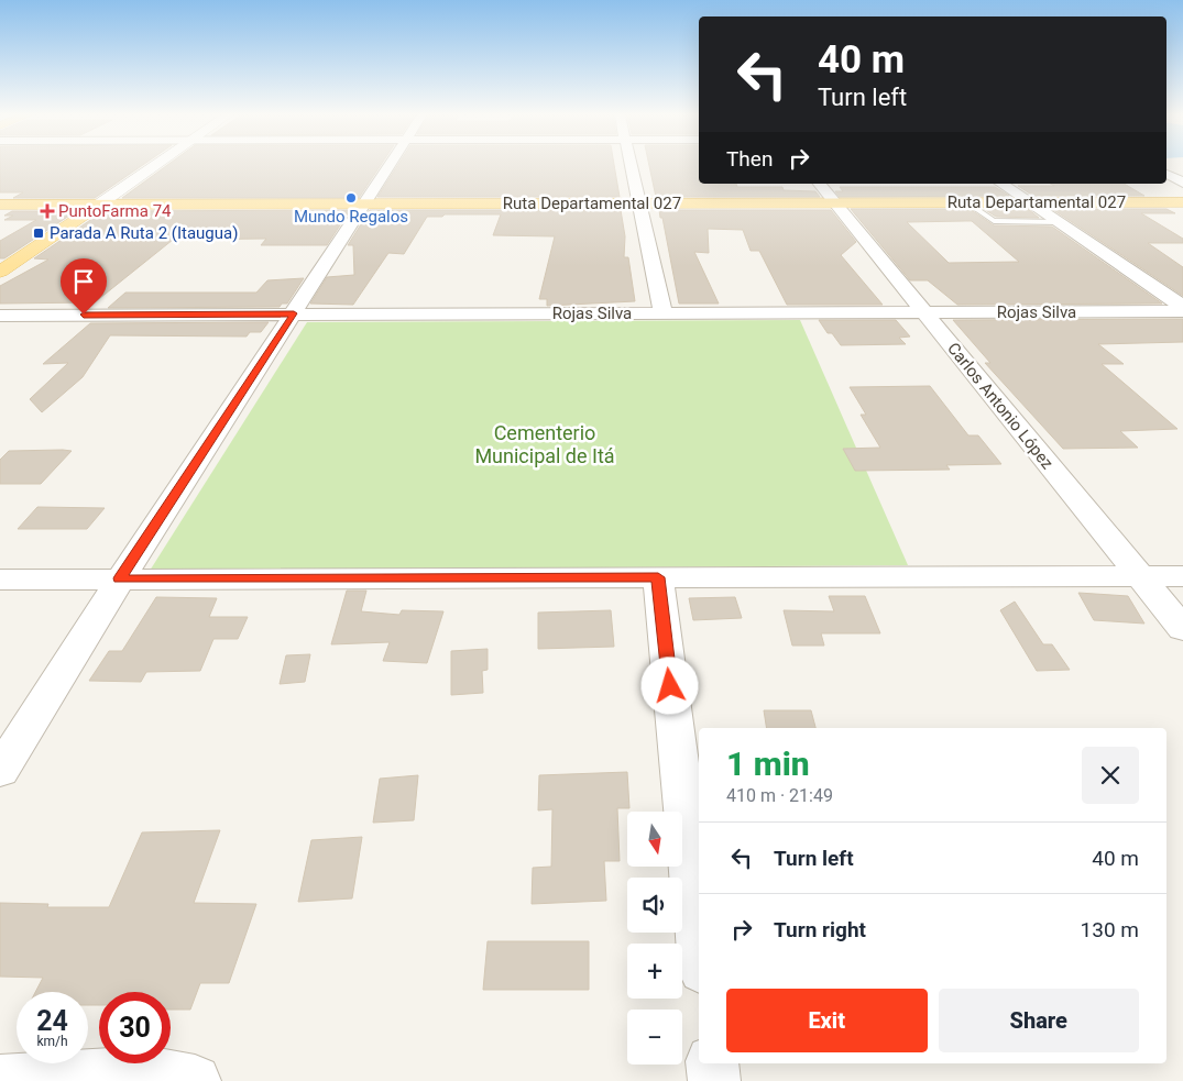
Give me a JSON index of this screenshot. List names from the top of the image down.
{
  "streets": {
    "main road": ["Ruta Departamental 027"],
    "street": ["Rojas Silva", "Carlos Antonio López"]
  },
  "crossings": [
    ["Ruta Departamental 027", "Carlos Antonio López"],
    ["Rojas Silva", "Carlos Antonio López"]
  ],
  "parks": ["Cementerio Municipal de Itá"],
  "places": {
    "other": ["Mundo Regalos"],
    "health": ["PuntoFarma 74"],
    "transit": ["Parada A Ruta 2 (Itaugua)"]
  },
  "north": "bottom",
  "page": {
    "turn": ["40 m", "Turn left"],
    "then": "Then",
    "heading": ["1 min", "410 m · 21:49"],
    "map_buttons": ["+", "−"],
    "list": [
      {
        "name": "Turn left",
        "value": "40 m"
      },
      {
        "name": "Turn right",
        "value": "130 m"
      }
    ],
    "buttons": ["Exit", "Share"],
    "speed": "24 km/h",
    "limit": "30"
  }
}
